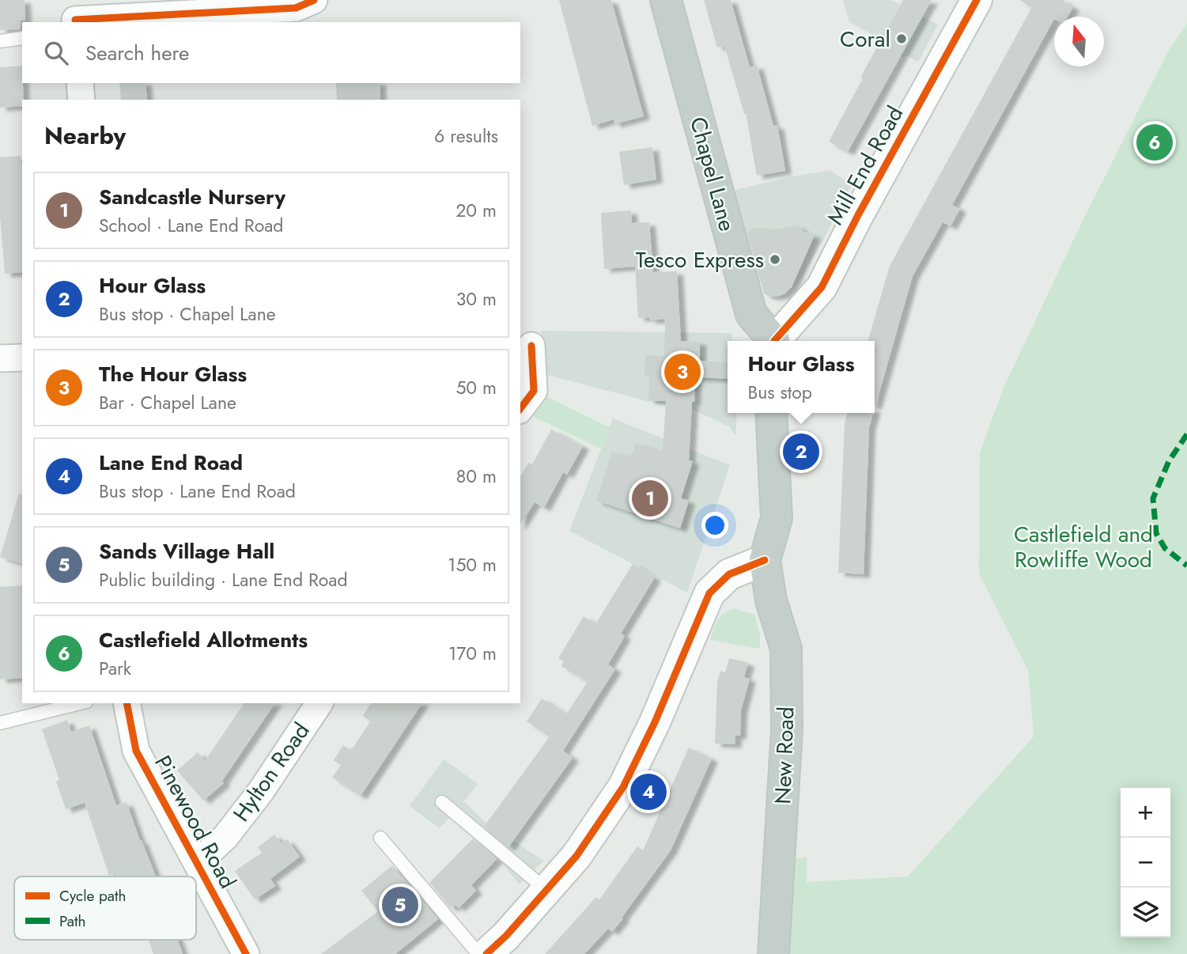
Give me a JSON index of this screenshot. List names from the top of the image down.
{
  "streets": {
    "highway": ["Chapel Lane", "New Road"],
    "street": ["Mill End Road", "Hylton Road", "Pinewood Road"]
  },
  "crossings": [
    ["Hylton Road", "Pinewood Road"]
  ],
  "parks": ["Castlefield and Rowliffe Wood"],
  "places": ["Coral", "Tesco Express"],
  "legend": ["Cycle path", "Path"],
  "north": "top",
  "page": {
    "search": "Search here",
    "heading": ["Nearby", "6 results"],
    "pins": [
      "6",
      "3",
      "2",
      "1",
      "4",
      "5"
    ],
    "list": [
      {
        "mark": "1",
        "name": "Sandcastle Nursery",
        "note": "School · Lane End Road",
        "value": "20 m"
      },
      {
        "mark": "2",
        "name": "Hour Glass",
        "note": "Bus stop · Chapel Lane",
        "value": "30 m"
      },
      {
        "mark": "3",
        "name": "The Hour Glass",
        "note": "Bar · Chapel Lane",
        "value": "50 m"
      },
      {
        "mark": "4",
        "name": "Lane End Road",
        "note": "Bus stop · Lane End Road",
        "value": "80 m"
      },
      {
        "mark": "5",
        "name": "Sands Village Hall",
        "note": "Public building · Lane End Road",
        "value": "150 m"
      },
      {
        "mark": "6",
        "name": "Castlefield Allotments",
        "note": "Park",
        "value": "170 m"
      }
    ],
    "popup": ["Hour Glass", "Bus stop"],
    "map_buttons": ["+", "−"]
  }
}
